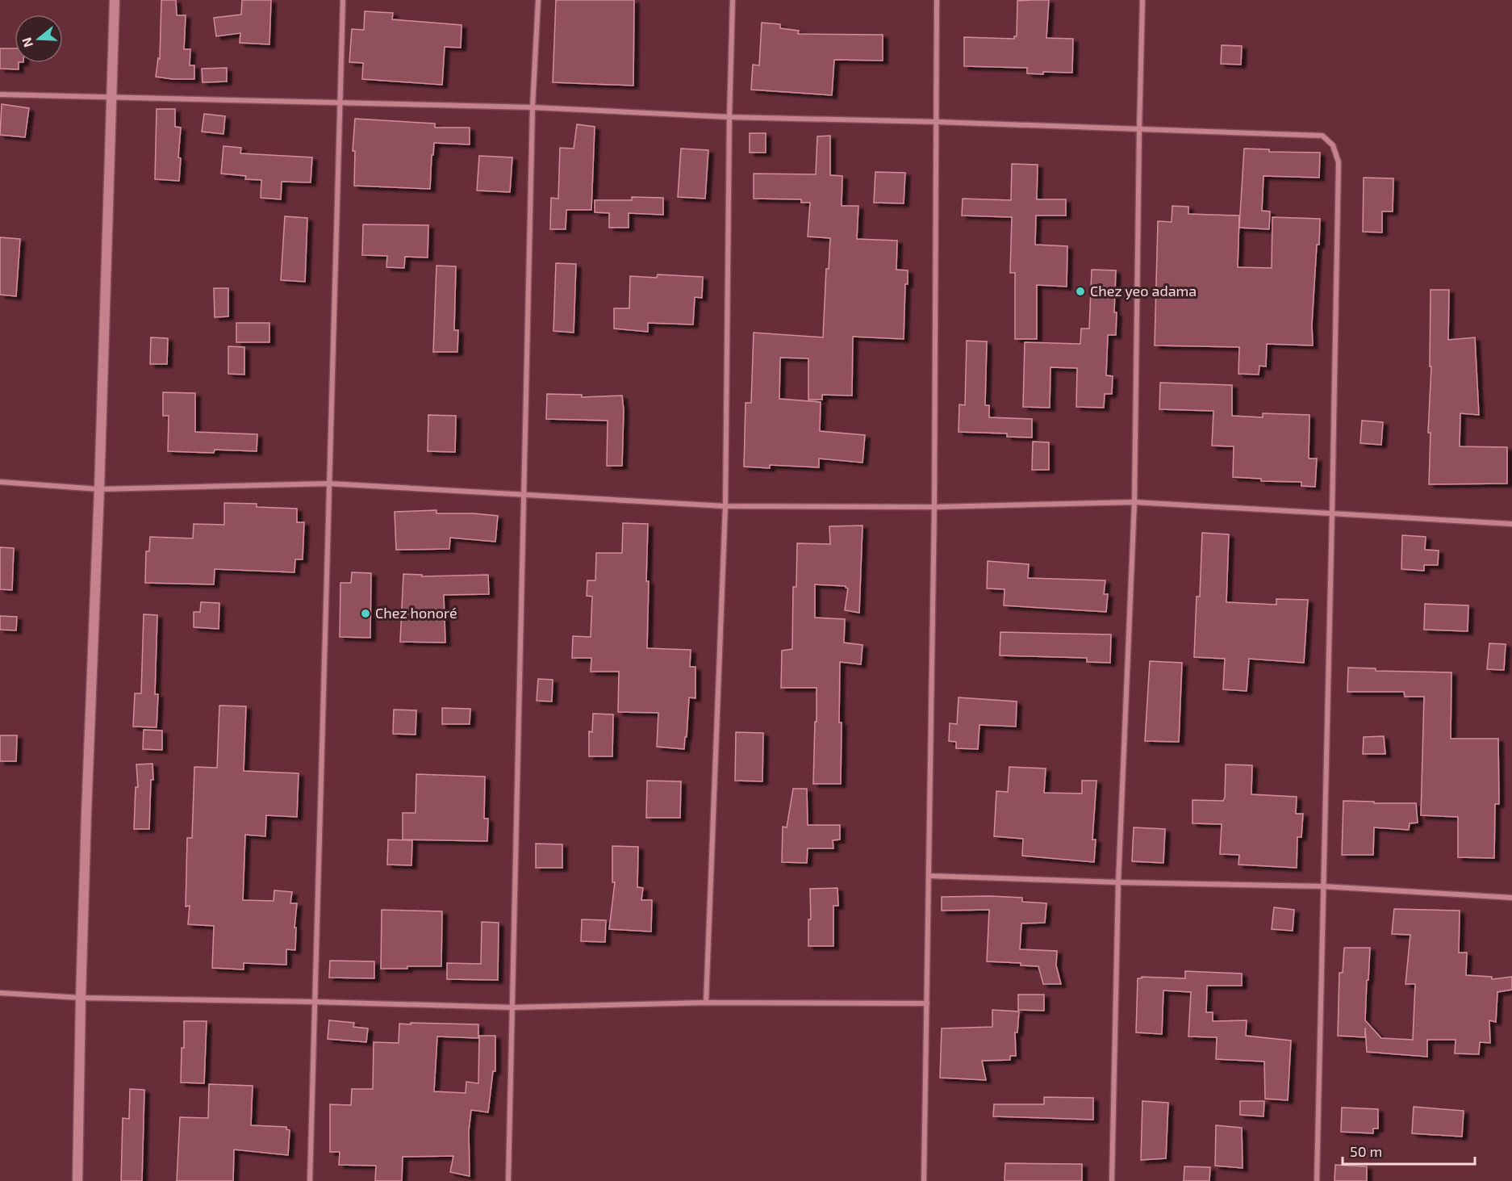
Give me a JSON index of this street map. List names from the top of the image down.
{
  "places": ["Chez yeo adama", "Chez honoré"],
  "scale_bar": "50 m",
  "north": "left"
}
